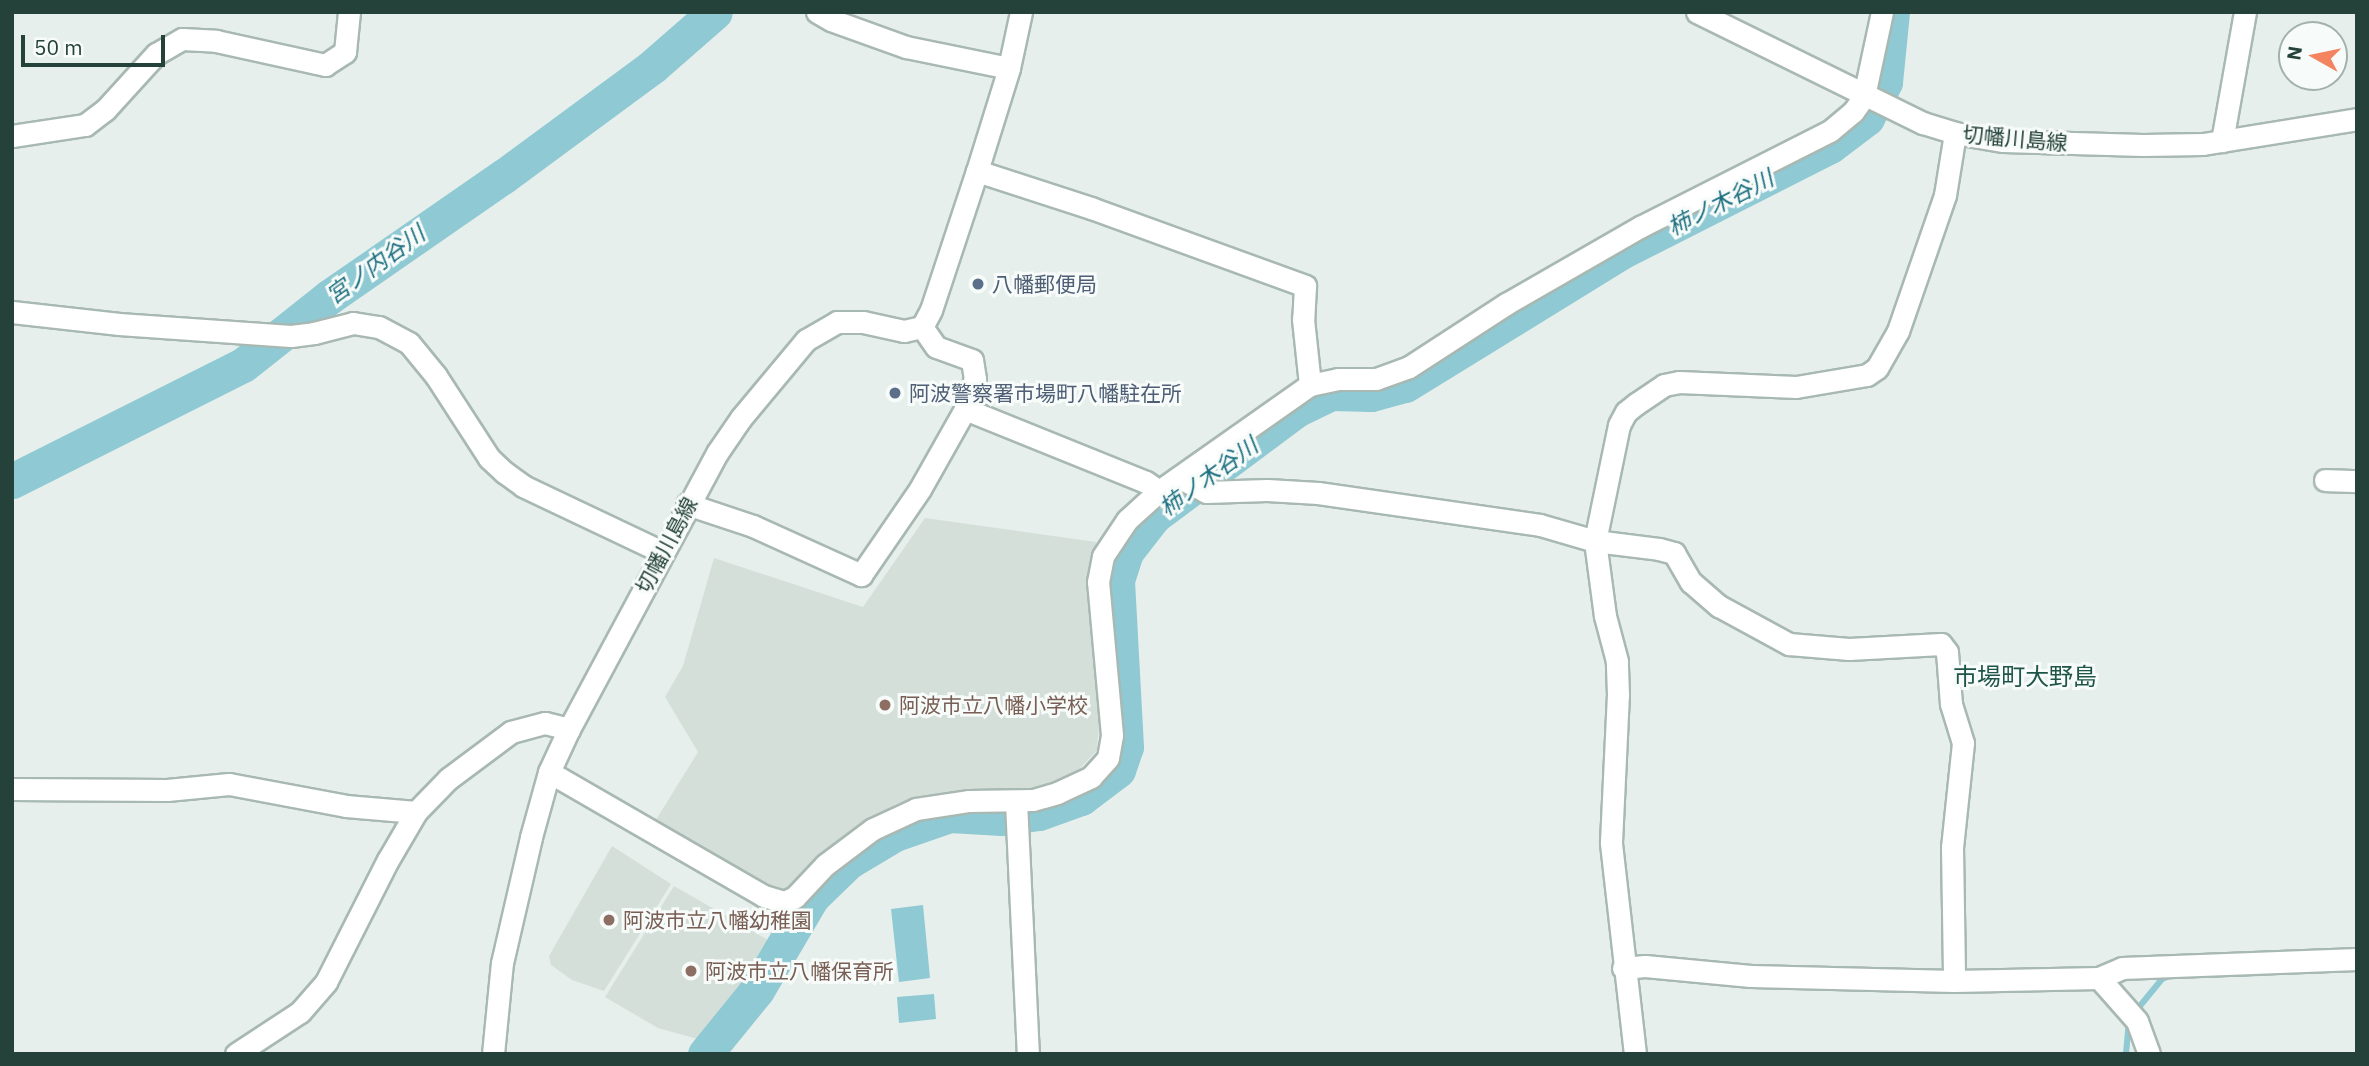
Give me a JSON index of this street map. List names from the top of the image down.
{
  "streets": {
    "street": ["切幡川島線"]
  },
  "districts": ["市場町大野島"],
  "water": ["柿ノ木谷川", "宮ノ内谷川"],
  "places": [
    "八幡郵便局",
    "阿波警察署市場町八幡駐在所",
    "阿波市立八幡小学校",
    "阿波市立八幡幼稚園",
    "阿波市立八幡保育所"
  ],
  "scale_bar": "50 m",
  "north": "left"
}
